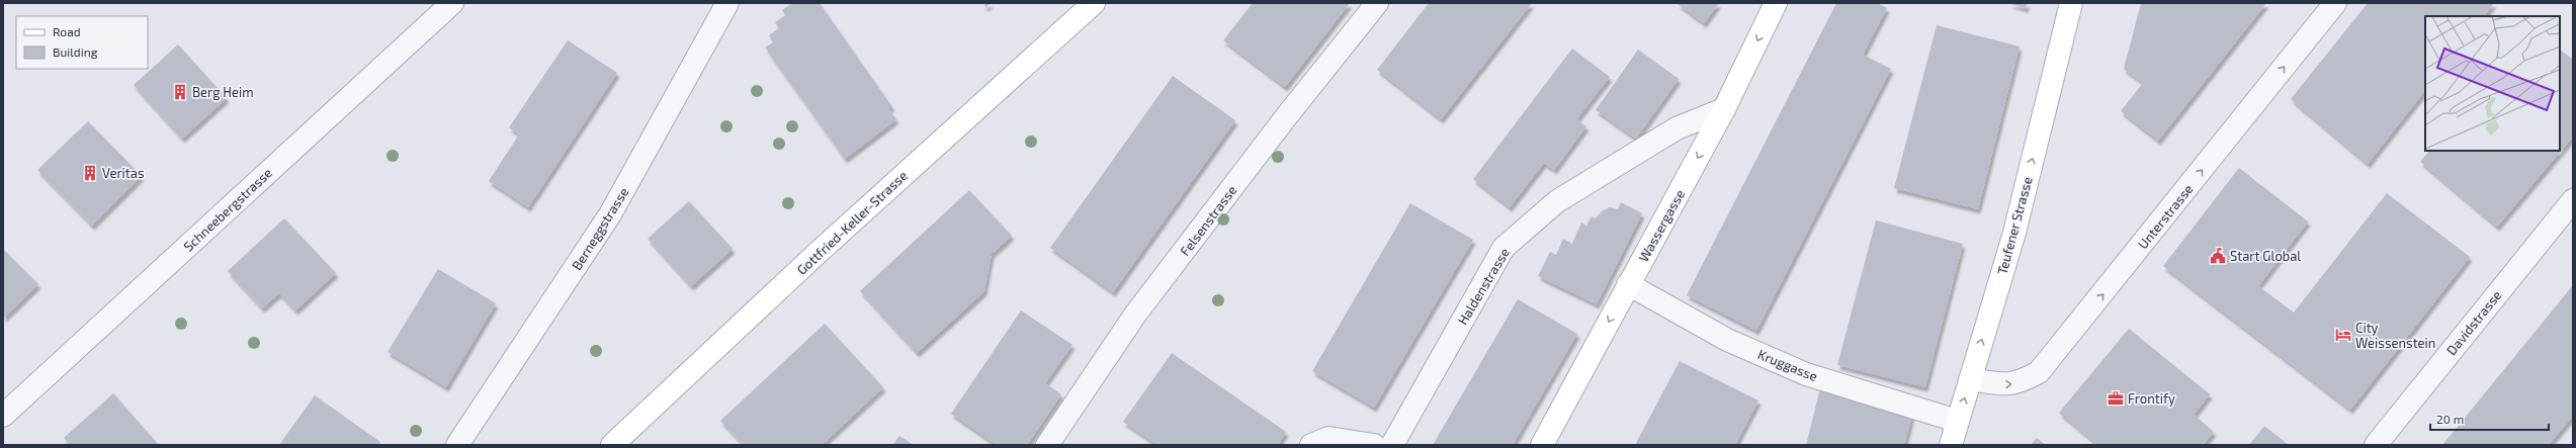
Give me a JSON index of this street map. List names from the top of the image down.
{
  "streets": {
    "street": [
      "Schneebergstrasse",
      "Unterstrasse",
      "Felsenstrasse",
      "Gottfried-Keller-Strasse",
      "Wassergasse",
      "Teufener Strasse",
      "Berneggstrasse",
      "Haldenstrasse",
      "Davidstrasse",
      "Kruggasse"
    ]
  },
  "crossings": [
    ["Unterstrasse", "Teufener Strasse"],
    ["Wassergasse", "Haldenstrasse"],
    ["Wassergasse", "Kruggasse"],
    ["Teufener Strasse", "Kruggasse"]
  ],
  "one_way": ["Unterstrasse", "Wassergasse", "Teufener Strasse"],
  "places": {
    "building": ["Berg Heim", "Veritas"],
    "public building": ["Start Global"],
    "hotel": ["City Weissenstein"],
    "office": ["Frontify"]
  },
  "legend": ["Road", "Building"],
  "scale_bar": "20 m"
}
